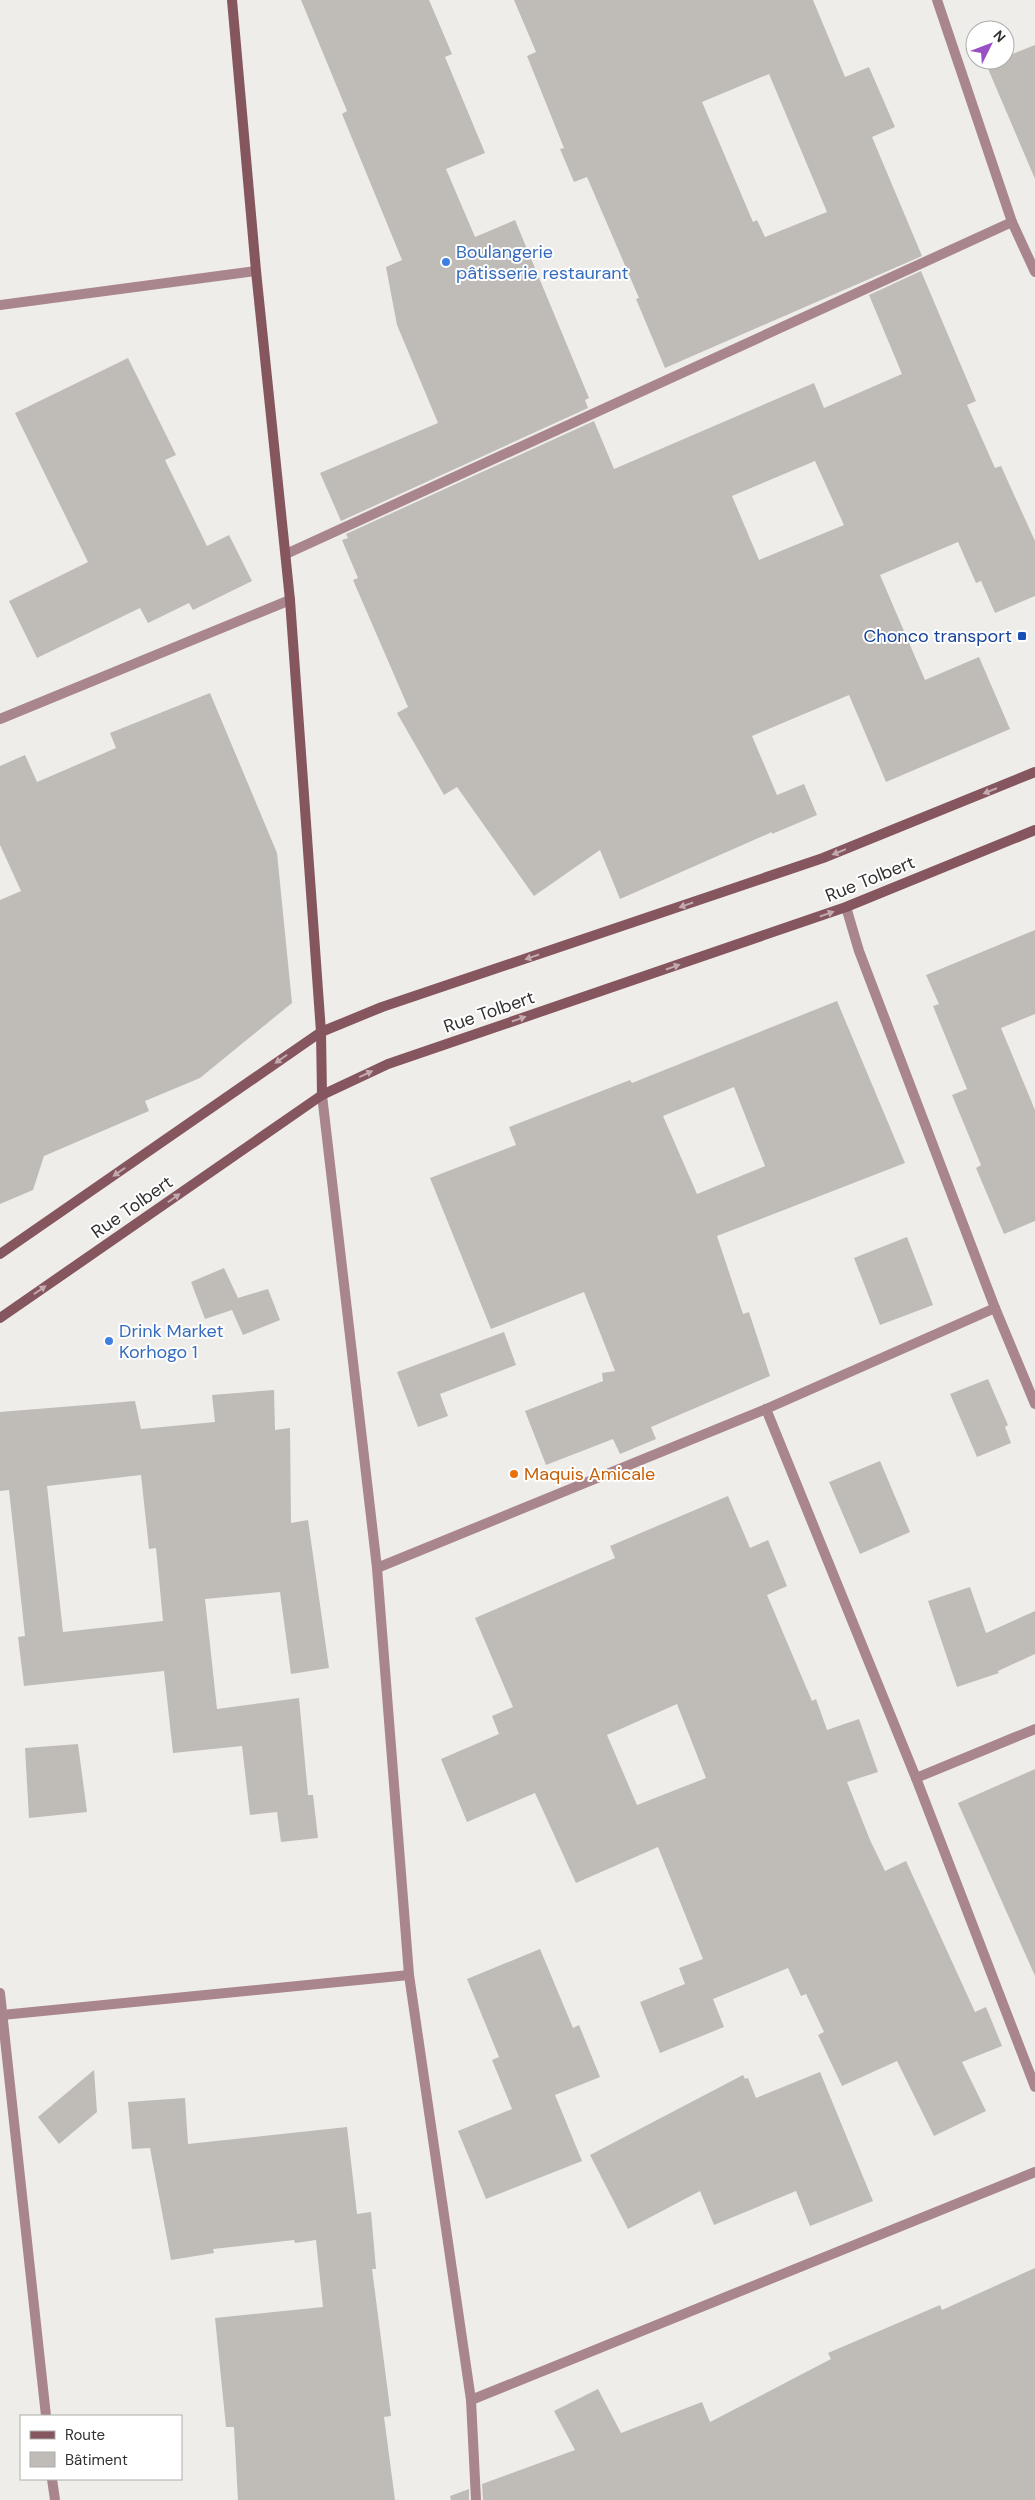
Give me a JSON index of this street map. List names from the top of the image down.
{
  "streets": {
    "street": ["Rue Tolbert"]
  },
  "places": {
    "other": ["Boulangerie pâtisserie restaurant", "Drink Market Korhogo 1", "Maquis Amicale"],
    "transit": ["Chonco transport"]
  },
  "legend": ["Route", "Bâtiment"],
  "north": "top right"
}
